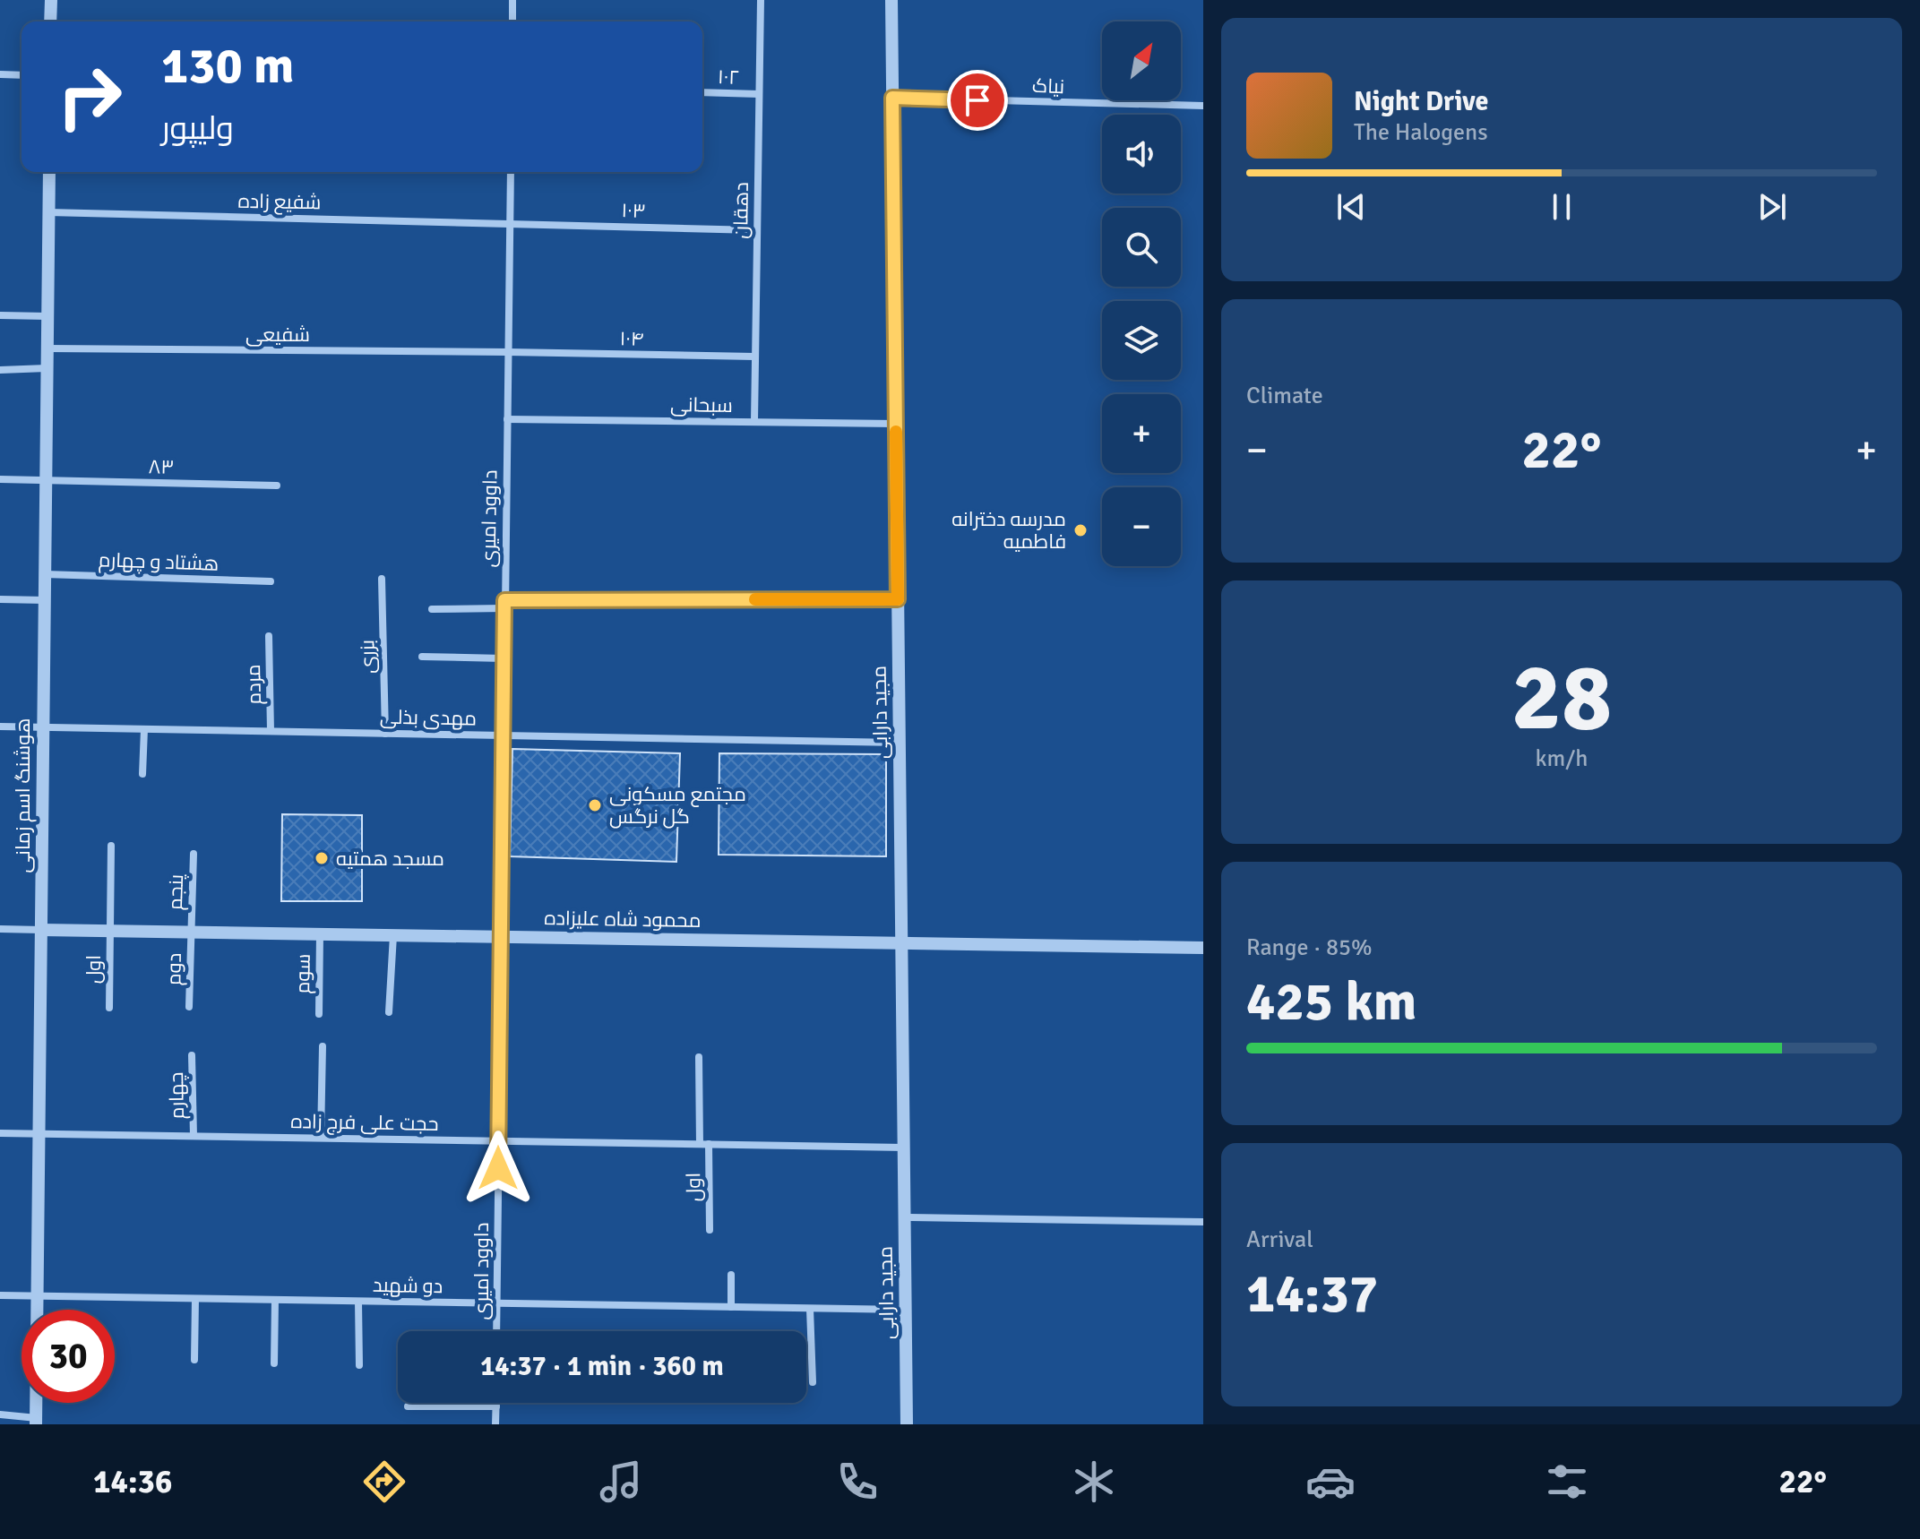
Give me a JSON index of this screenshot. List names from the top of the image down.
{
  "streets": {
    "street": [
      "۱۰۲",
      "نیاک",
      "شفیع زاده",
      "۱۰۳",
      "دهقان",
      "شفیعی",
      "۱۰۴",
      "سبحانی",
      "۸۳",
      "داوود امیری",
      "هشتاد و چهارم",
      "بزری",
      "مردم",
      "مجید دارابی",
      "مهدی بذلی",
      "هوشنگ اسم زمانی",
      "پنجم",
      "محمود شاه علیزاده",
      "اول",
      "دوم",
      "سوم",
      "چهارم",
      "حجت علی فرج زاده",
      "دو شهید"
    ]
  },
  "crossings": [
    ["۱۰۲", "دهقان"],
    ["نیاک", "مجید دارابی"],
    ["شفیع زاده", "۱۰۳"],
    ["شفیع زاده", "داوود امیری"],
    ["شفیع زاده", "هوشنگ اسم زمانی"],
    ["۱۰۳", "دهقان"],
    ["۱۰۳", "داوود امیری"],
    ["دهقان", "۱۰۴"],
    ["دهقان", "سبحانی"],
    ["شفیعی", "۱۰۴"],
    ["شفیعی", "داوود امیری"],
    ["شفیعی", "هوشنگ اسم زمانی"],
    ["۱۰۴", "داوود امیری"],
    ["سبحانی", "داوود امیری"],
    ["سبحانی", "مجید دارابی"],
    ["۸۳", "هوشنگ اسم زمانی"],
    ["داوود امیری", "مهدی بذلی"],
    ["داوود امیری", "محمود شاه علیزاده"],
    ["داوود امیری", "حجت علی فرج زاده"],
    ["داوود امیری", "دو شهید"],
    ["هشتاد و چهارم", "هوشنگ اسم زمانی"],
    ["بزری", "مهدی بذلی"],
    ["مردم", "مهدی بذلی"],
    ["مجید دارابی", "مهدی بذلی"],
    ["مجید دارابی", "محمود شاه علیزاده"],
    ["مجید دارابی", "حجت علی فرج زاده"],
    ["مجید دارابی", "دو شهید"],
    ["مهدی بذلی", "هوشنگ اسم زمانی"],
    ["هوشنگ اسم زمانی", "محمود شاه علیزاده"],
    ["هوشنگ اسم زمانی", "حجت علی فرج زاده"],
    ["هوشنگ اسم زمانی", "دو شهید"],
    ["پنجم", "محمود شاه علیزاده"],
    ["پنجم", "دوم"],
    ["محمود شاه علیزاده", "اول"],
    ["محمود شاه علیزاده", "دوم"],
    ["محمود شاه علیزاده", "سوم"],
    ["اول", "حجت علی فرج زاده"],
    ["چهارم", "حجت علی فرج زاده"]
  ],
  "places": ["مدرسه دخترانه فاطمیه", "مجتمع مسکونی گل نرگس", "مسجد همتیه"],
  "north": "top right",
  "page": {
    "map_buttons": ["+", "−"],
    "turn": ["130 m", "ولیپور"],
    "song": ["Night Drive", "The Halogens"],
    "tile": [
      "Climate",
      ["28", "km/h"],
      ["Range · 85%", "425 km"],
      ["Arrival", "14:37"]
    ],
    "heat": ["−", "22°", "+"],
    "limit": "30",
    "trip": "14:37 · 1 min · 360 m",
    "tabs": ["14:36", "22°"]
  }
}
